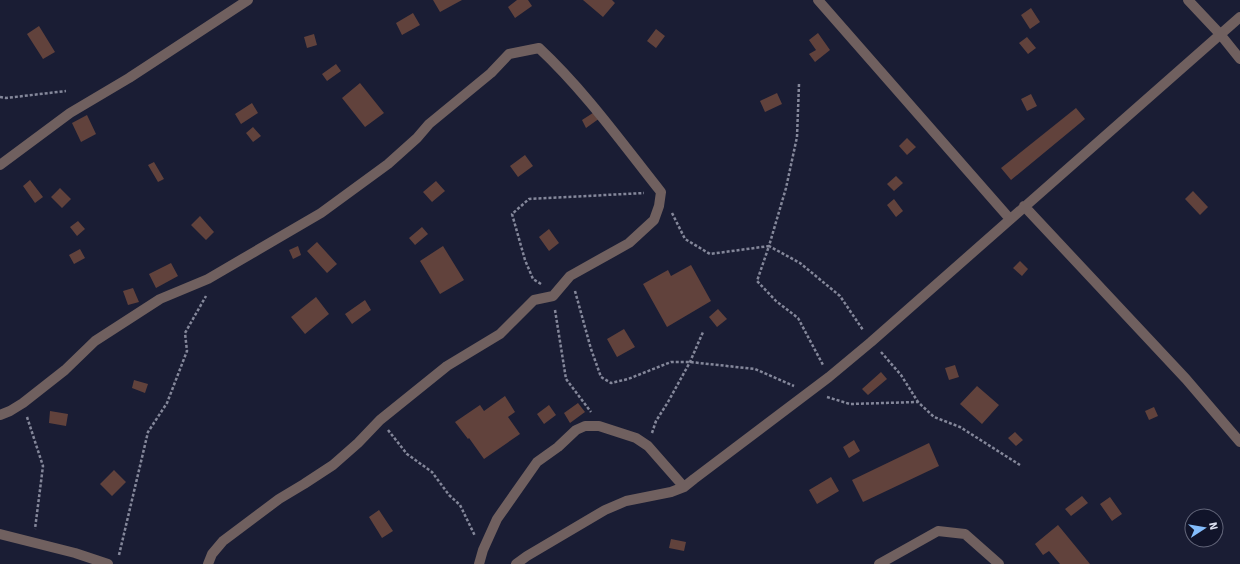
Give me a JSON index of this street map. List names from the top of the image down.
{
  "north": "right"
}
